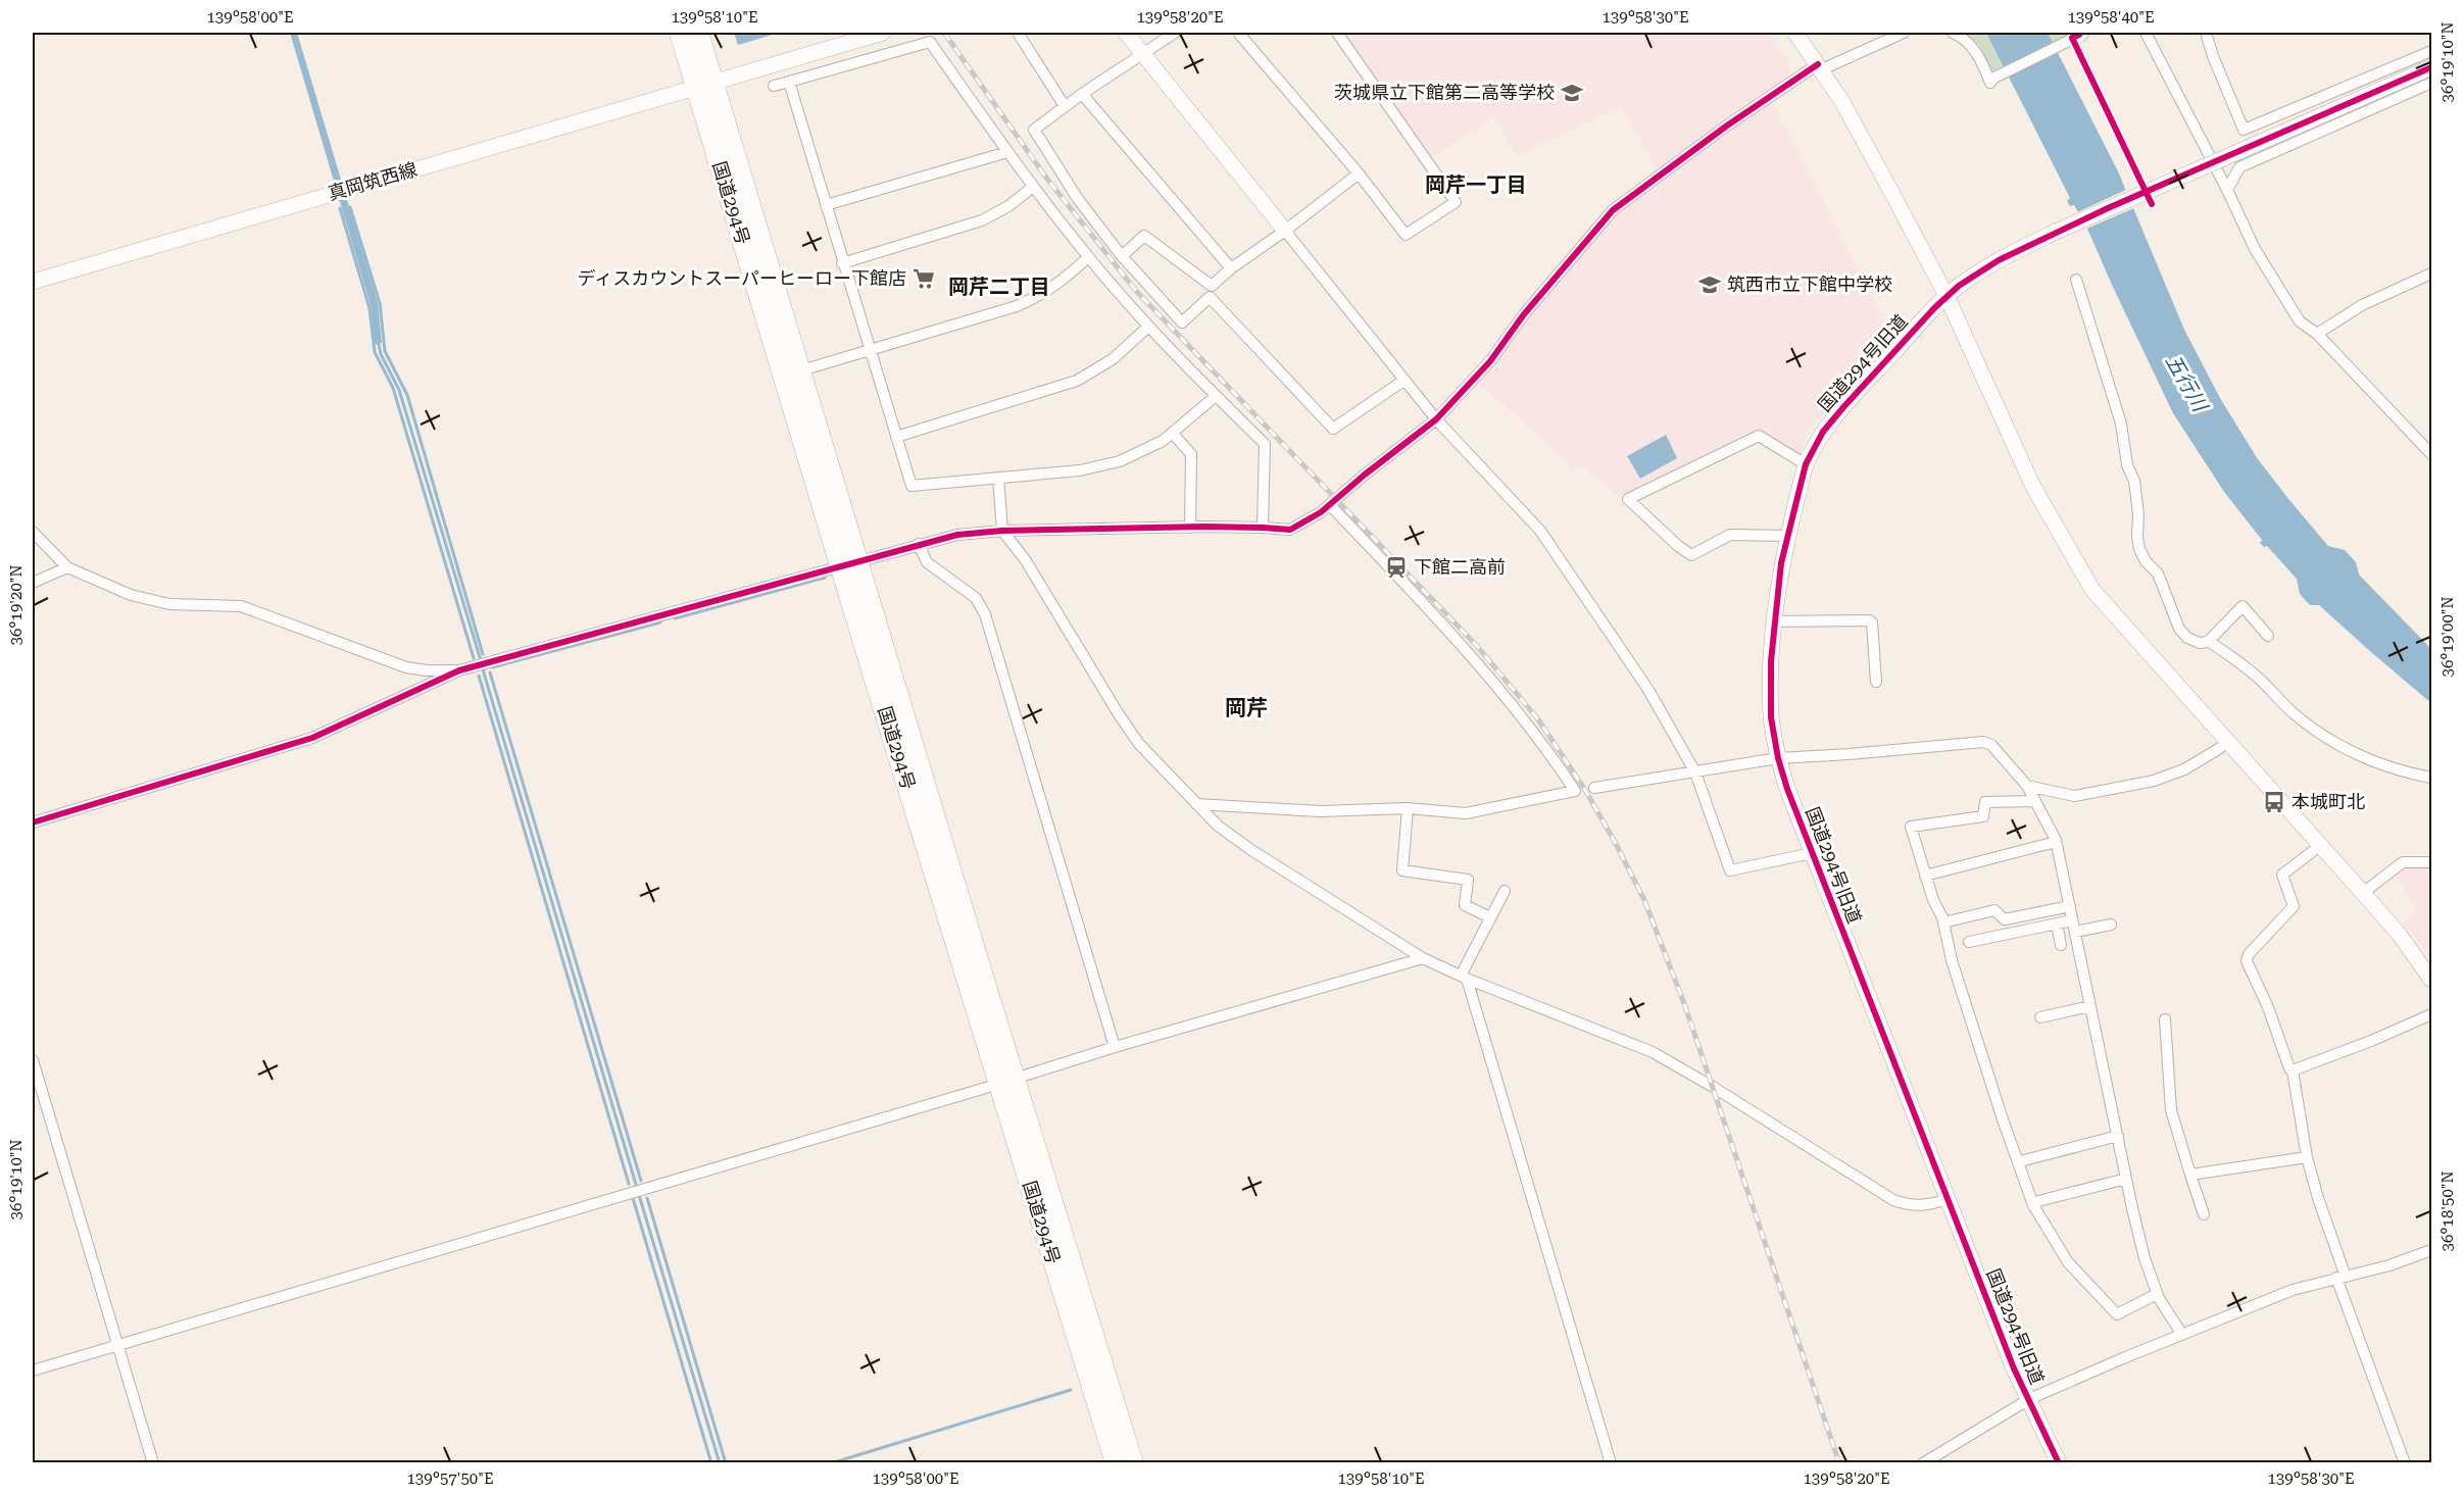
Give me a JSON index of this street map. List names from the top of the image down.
{
  "streets": {
    "highway": ["国道294号"],
    "street": ["真岡筑西線", "国道294号旧道"]
  },
  "crossings": [
    ["真岡筑西線", "国道294号"]
  ],
  "districts": ["岡芹一丁目", "岡芹二丁目", "岡芹"],
  "water": ["五行川"],
  "places": {
    "school or university": ["茨城県立下館第二高等学校", "筑西市立下館中学校"],
    "supermarket": ["ディスカウントスーパーヒーロー下館店"],
    "station": ["下館二高前"],
    "bus stop": ["本城町北"]
  },
  "coordinates": [
    "139°58'00\"E",
    "139°58'10\"E",
    "139°58'20\"E",
    "139°58'30\"E",
    "139°58'40\"E",
    "36°19'10\"N",
    "36°19'20\"N",
    "36°19'00\"N",
    "36°18'50\"N",
    "139°57'50\"E"
  ]
}
